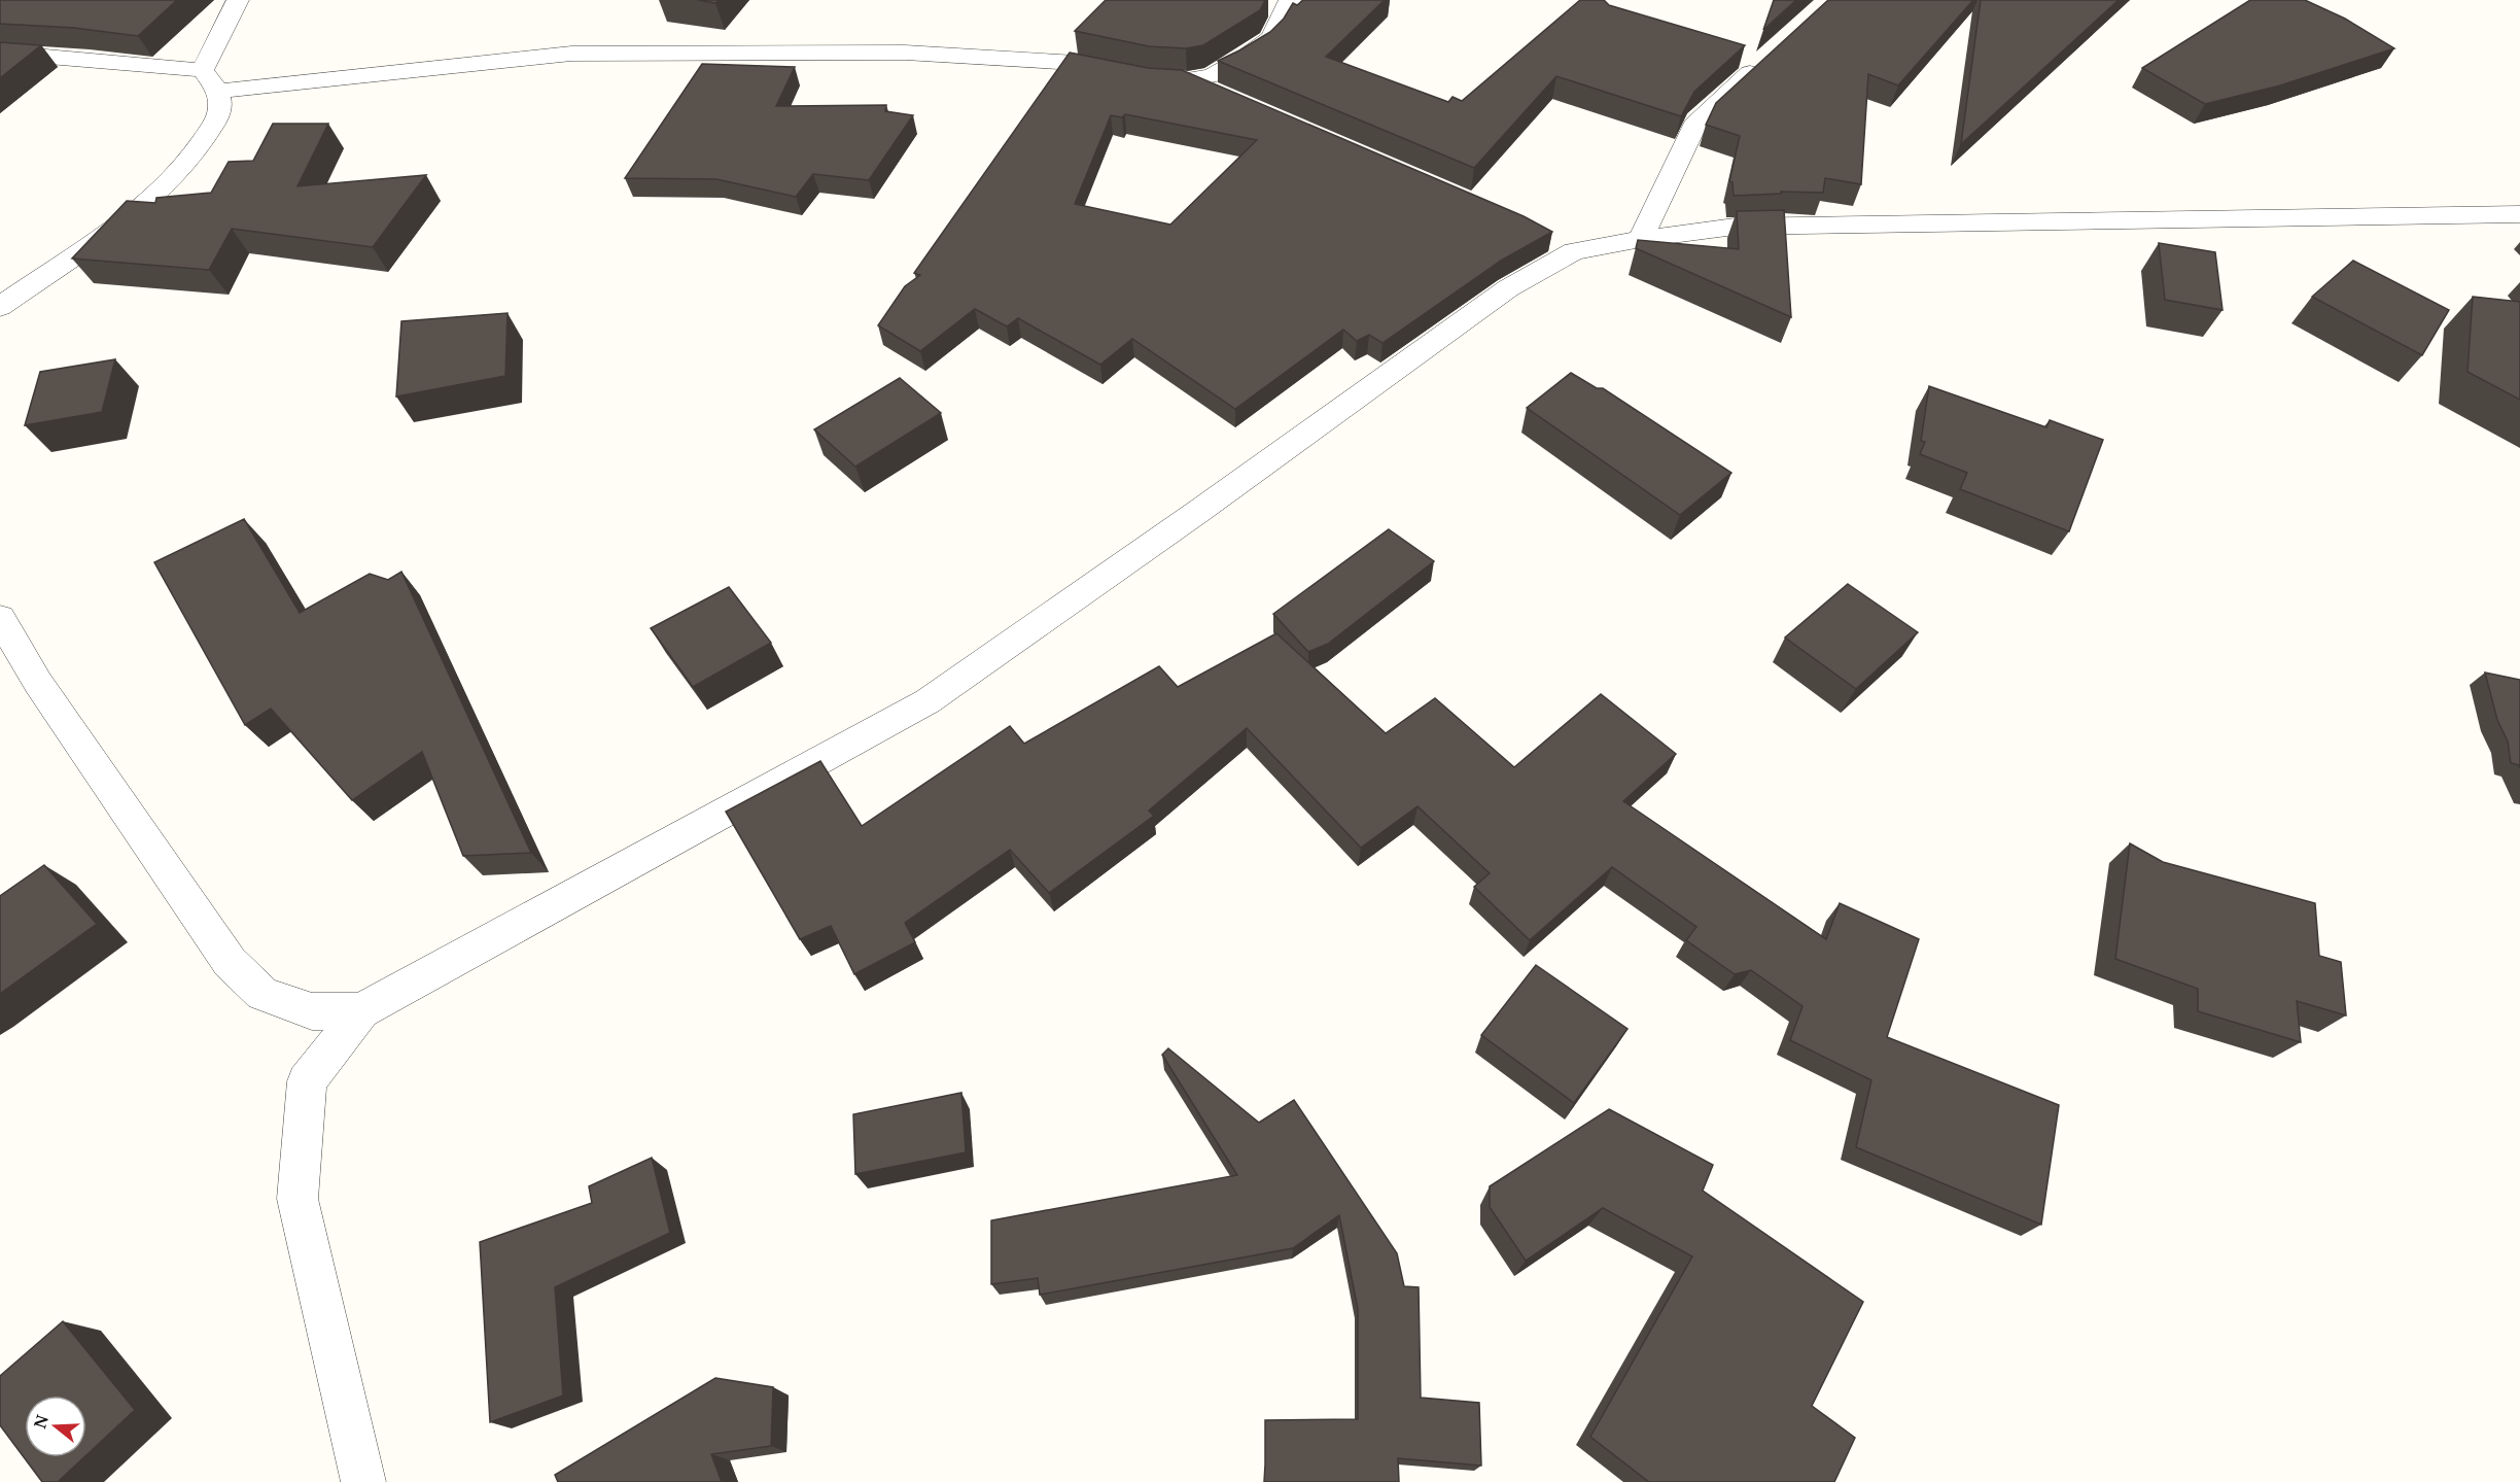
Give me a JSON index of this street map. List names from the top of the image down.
{
  "north": "left"
}
